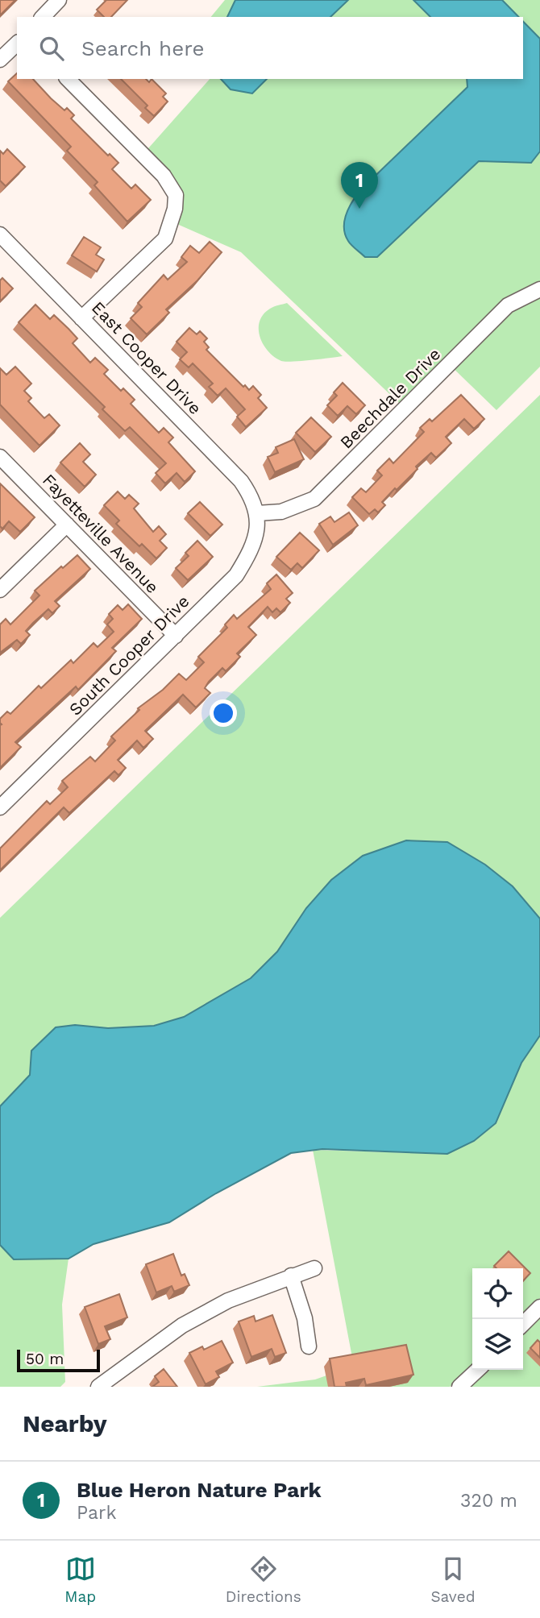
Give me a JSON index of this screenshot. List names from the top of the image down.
{
  "streets": {
    "street": [
      "East Cooper Drive",
      "Beechdale Drive",
      "Fayetteville Avenue",
      "South Cooper Drive"
    ]
  },
  "crossings": [
    ["East Cooper Drive", "Beechdale Drive"],
    ["East Cooper Drive", "South Cooper Drive"],
    ["Beechdale Drive", "South Cooper Drive"],
    ["Fayetteville Avenue", "South Cooper Drive"]
  ],
  "scale_bar": "50 m",
  "page": {
    "search": "Search here",
    "pins": "1",
    "scale": "50 m",
    "heading": "Nearby",
    "list": [
      {
        "mark": "1",
        "name": "Blue Heron Nature Park",
        "note": "Park",
        "value": "320 m"
      }
    ],
    "nav": ["Map", "Directions", "Saved"]
  }
}
